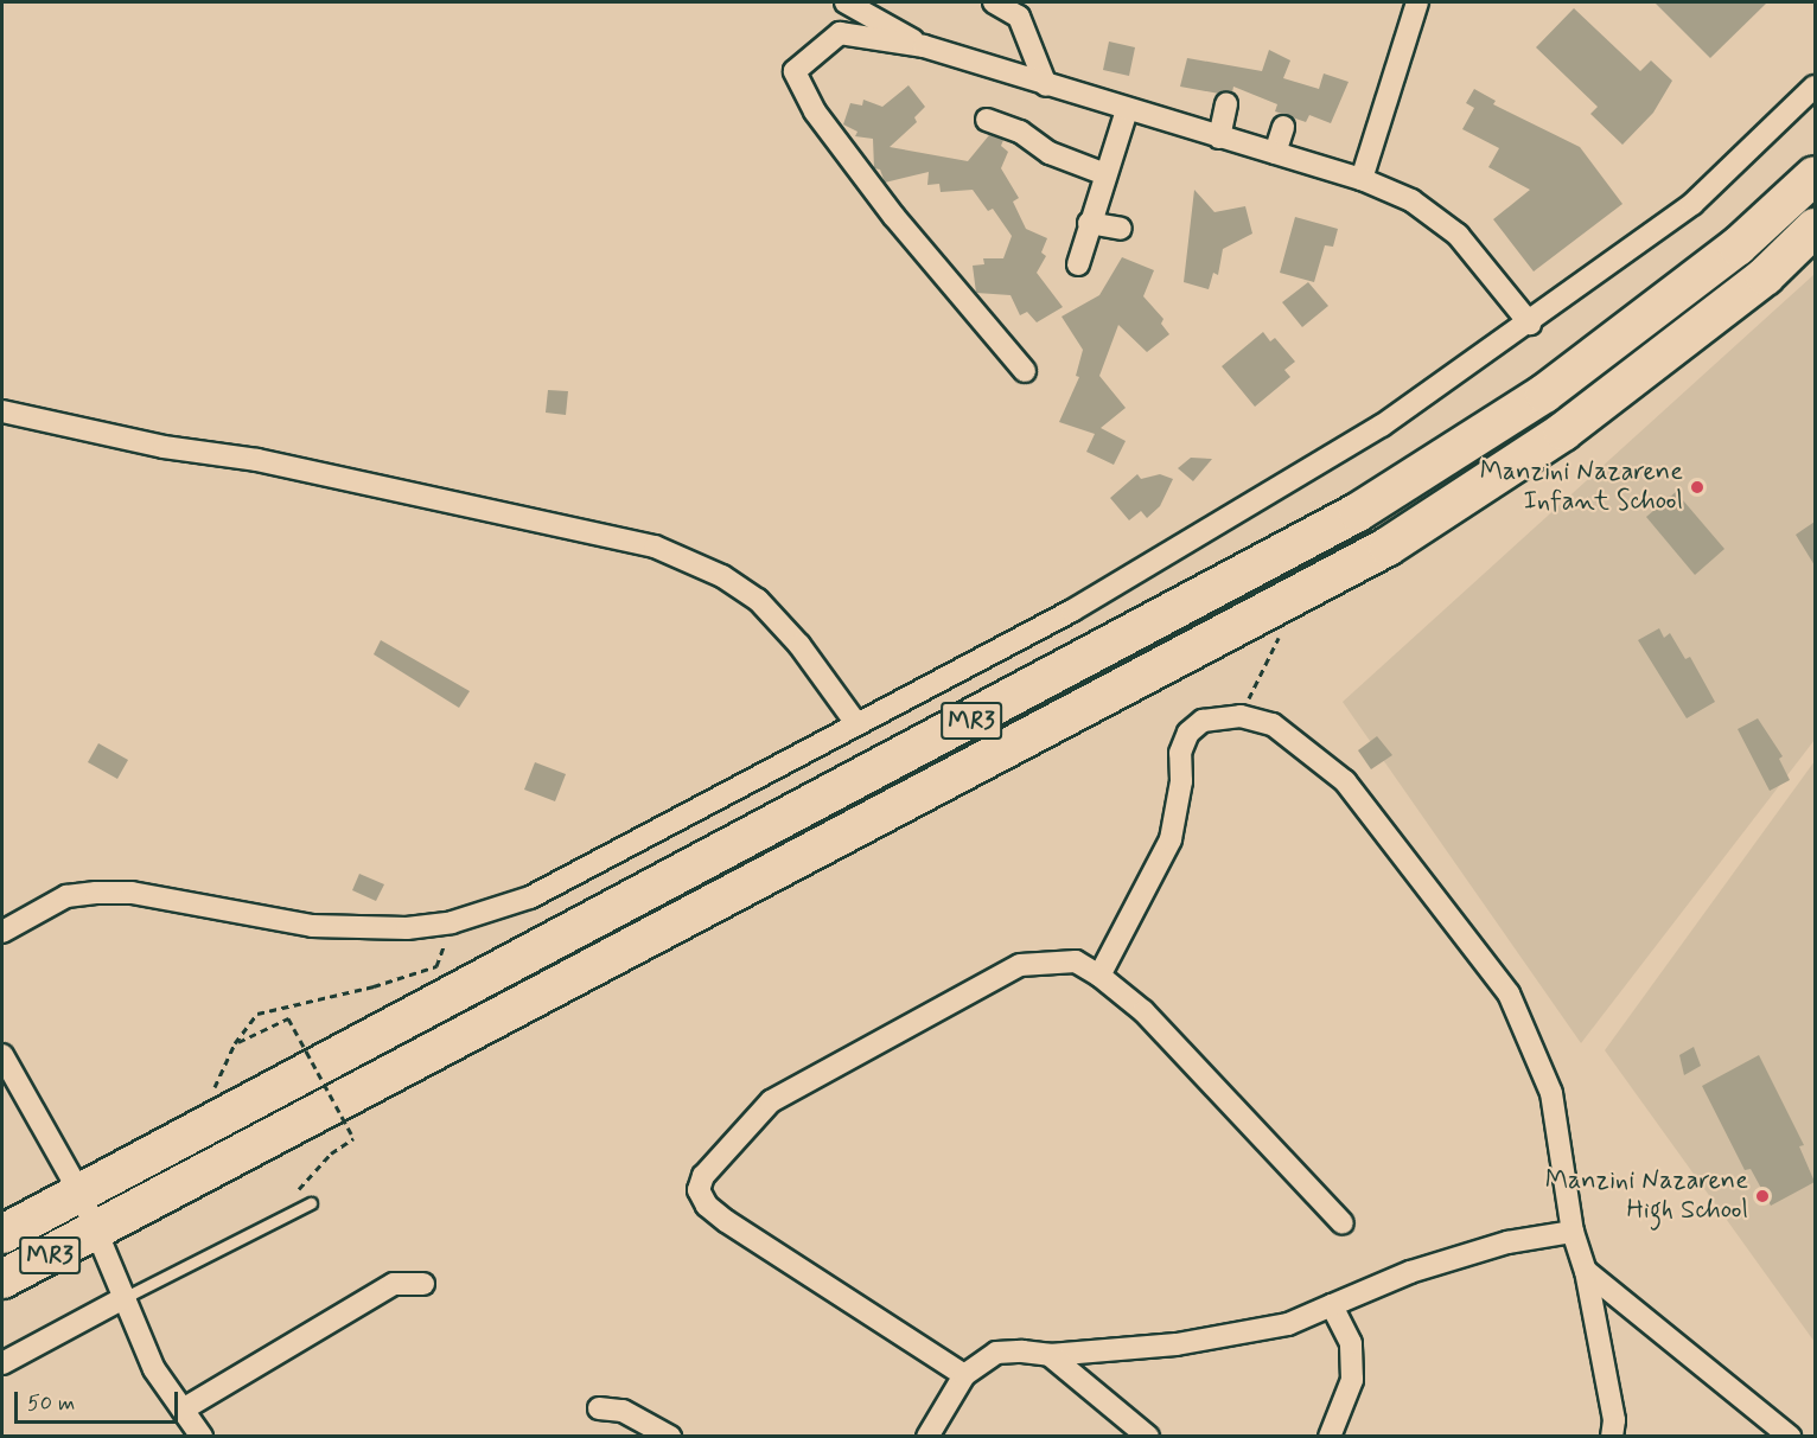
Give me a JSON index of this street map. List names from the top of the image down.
{
  "streets": {
    "highway": ["MR3"]
  },
  "places": ["Manzini Nazarene Infant School", "Manzini Nazarene High School"],
  "scale_bar": "50 m"
}
